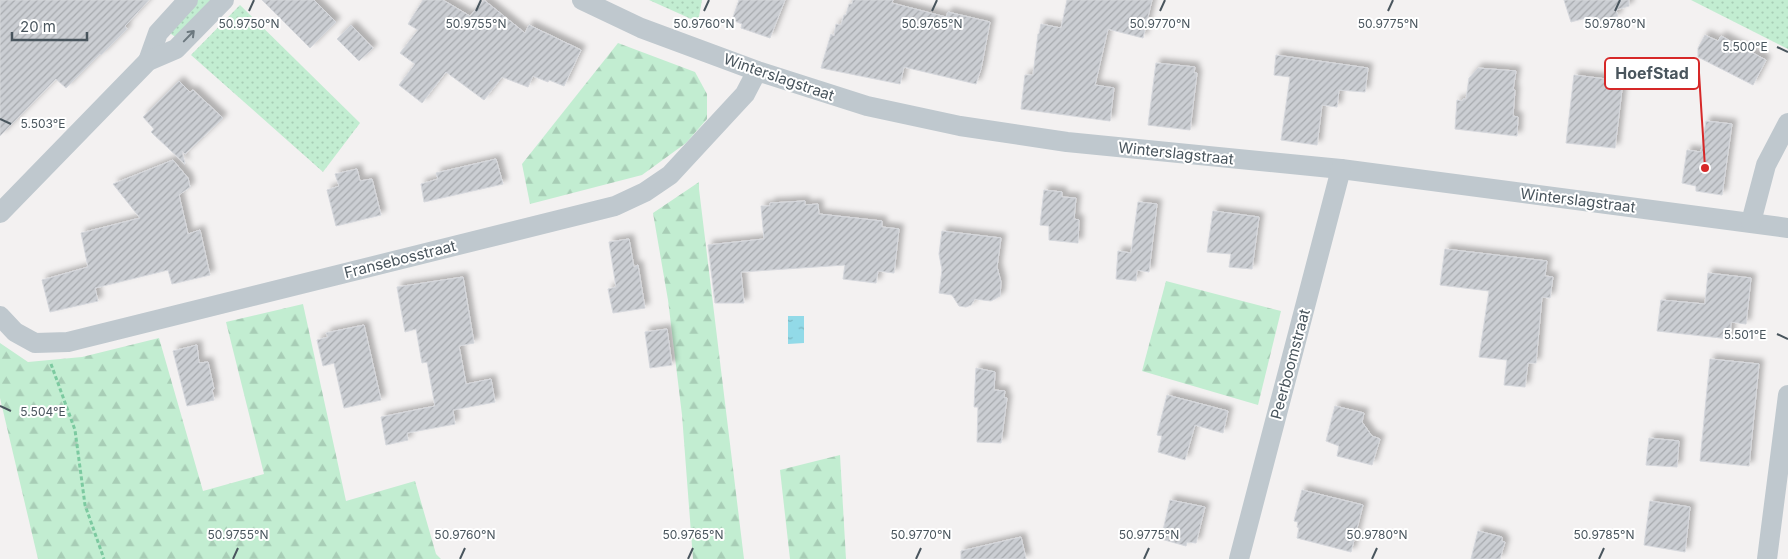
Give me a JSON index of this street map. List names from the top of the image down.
{
  "streets": {
    "street": ["Winterslagstraat", "Fransebosstraat", "Peerboomstraat"]
  },
  "crossings": [
    ["Winterslagstraat", "Fransebosstraat"],
    ["Winterslagstraat", "Peerboomstraat"]
  ],
  "places": ["HoefStad"],
  "scale_bar": "20 m",
  "coordinates": [
    "50.9750°N",
    "50.9755°N",
    "50.9760°N",
    "50.9765°N",
    "50.9770°N",
    "50.9775°N",
    "50.9780°N",
    "5.500°E",
    "5.503°E",
    "5.501°E",
    "5.504°E",
    "50.9785°N"
  ]
}
